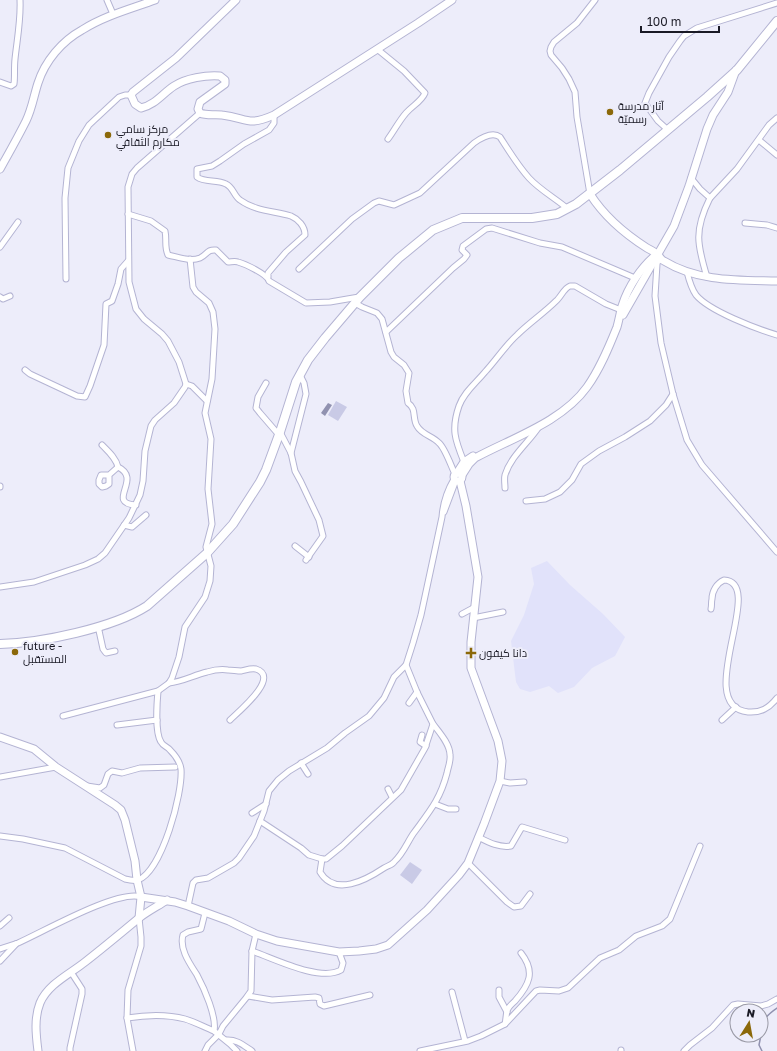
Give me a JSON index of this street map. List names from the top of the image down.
{
  "places": {
    "other": ["آثار مدرسة رسميّة", "مركز سامي مكارم الثقافي", "future - المستقبل"],
    "health": ["دانا كيفون"]
  },
  "scale_bar": "100 m",
  "north": "top"
}
